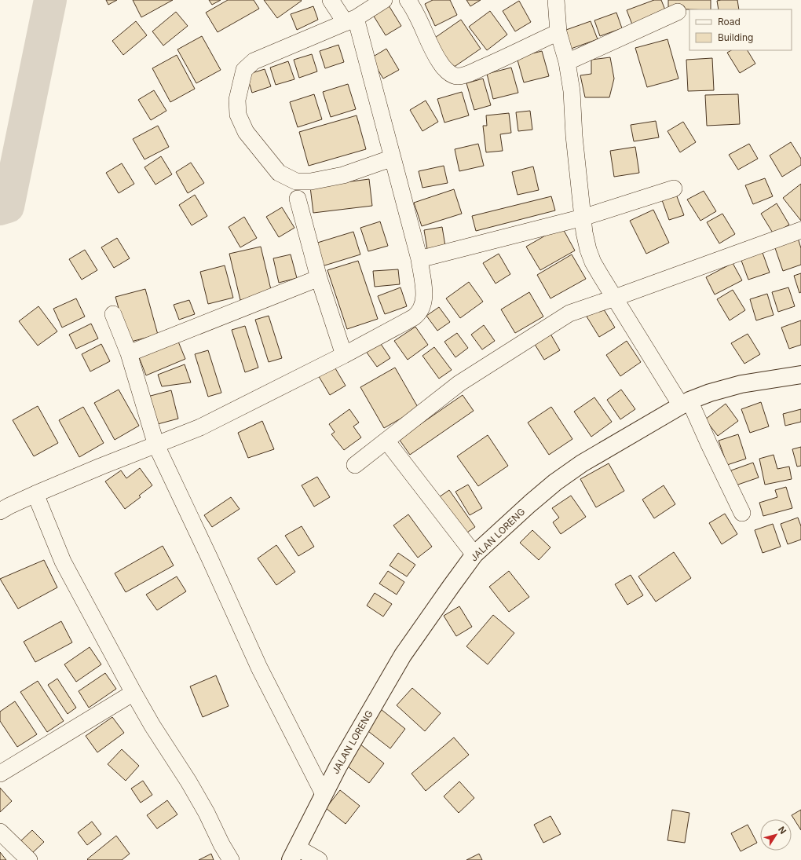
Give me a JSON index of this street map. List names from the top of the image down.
{
  "streets": {
    "street": ["JALAN LORENG"]
  },
  "legend": ["Road", "Building"],
  "north": "top right"
}
